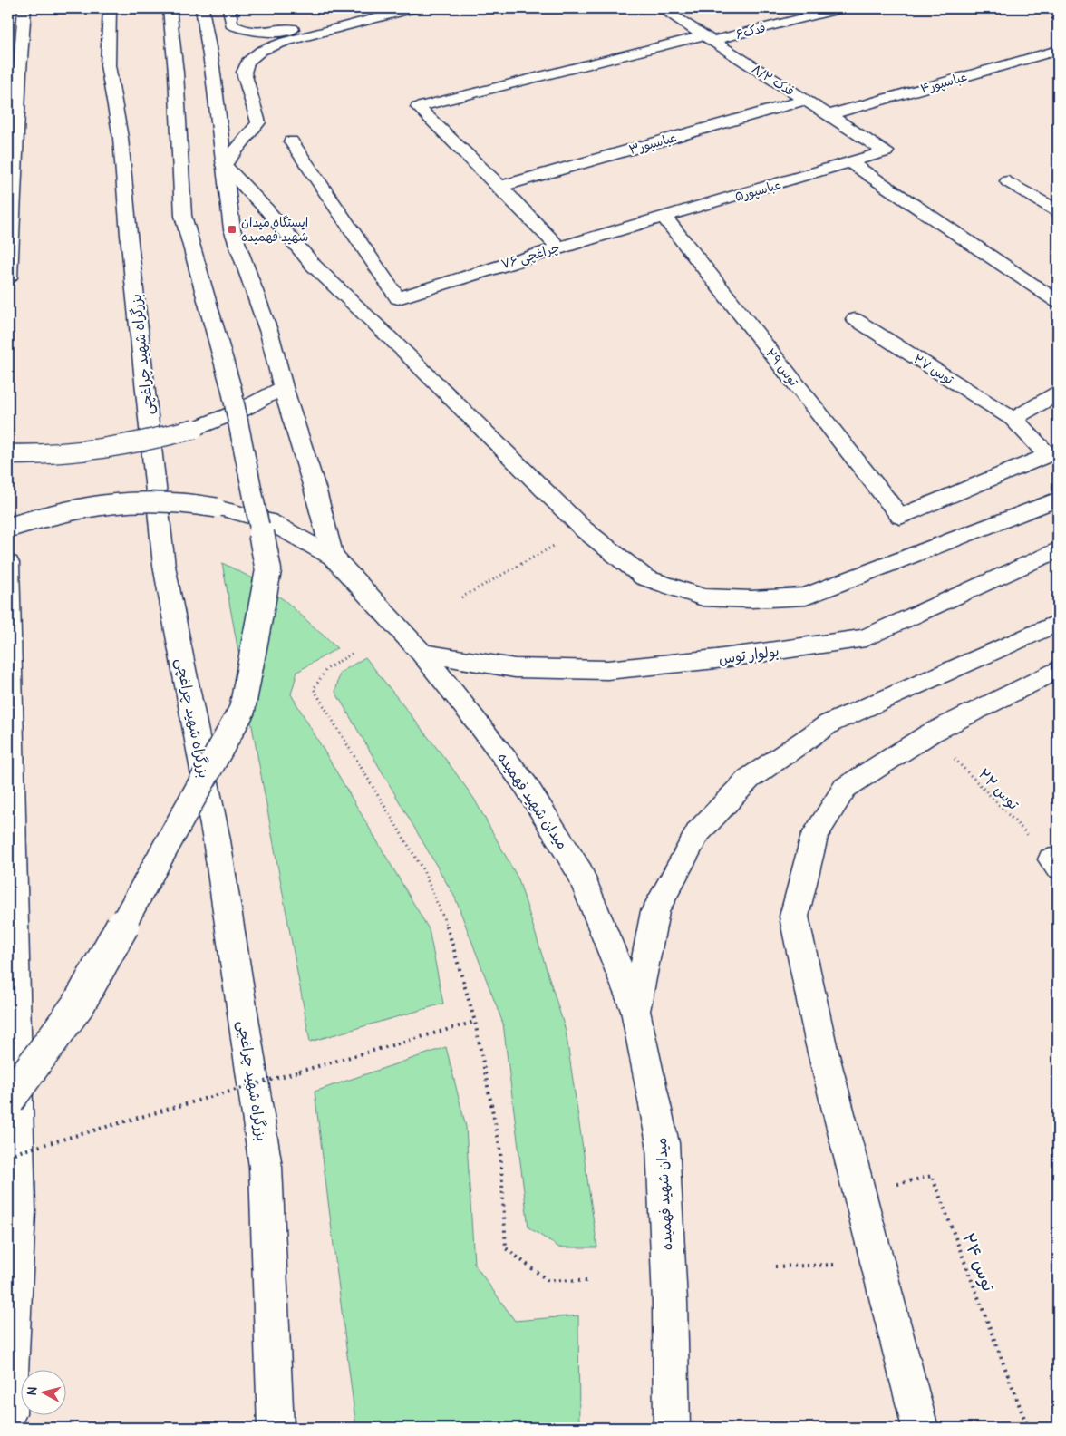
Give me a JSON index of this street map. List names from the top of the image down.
{
  "streets": {
    "main road": [
      "فدک۶",
      "فدک ۸/۲",
      "عباسپور۴",
      "عباسپور۳",
      "عباسپور۵",
      "چراغچی ۷۶",
      "بزرگراه شهید چراغچی",
      "توس ۲۹",
      "توس ۲۷",
      "بولوار توس",
      "میدان شهید فهمیده"
    ],
    "path": ["توس ۲۲", "توس ۲۴"]
  },
  "crossings": [
    ["فدک۶", "فدک ۸/۲"],
    ["فدک۶", "عباسپور۳"],
    ["فدک ۸/۲", "عباسپور۴"],
    ["فدک ۸/۲", "عباسپور۳"],
    ["فدک ۸/۲", "عباسپور۵"],
    ["عباسپور۵", "چراغچی ۷۶"],
    ["عباسپور۵", "توس ۲۹"],
    ["چراغچی ۷۶", "توس ۲۹"],
    ["توس ۲۹", "توس ۲۷"],
    ["بولوار توس", "میدان شهید فهمیده"]
  ],
  "places": {
    "transit": ["ایستگاه میدان شهید فهمیده"]
  },
  "north": "left"
}
